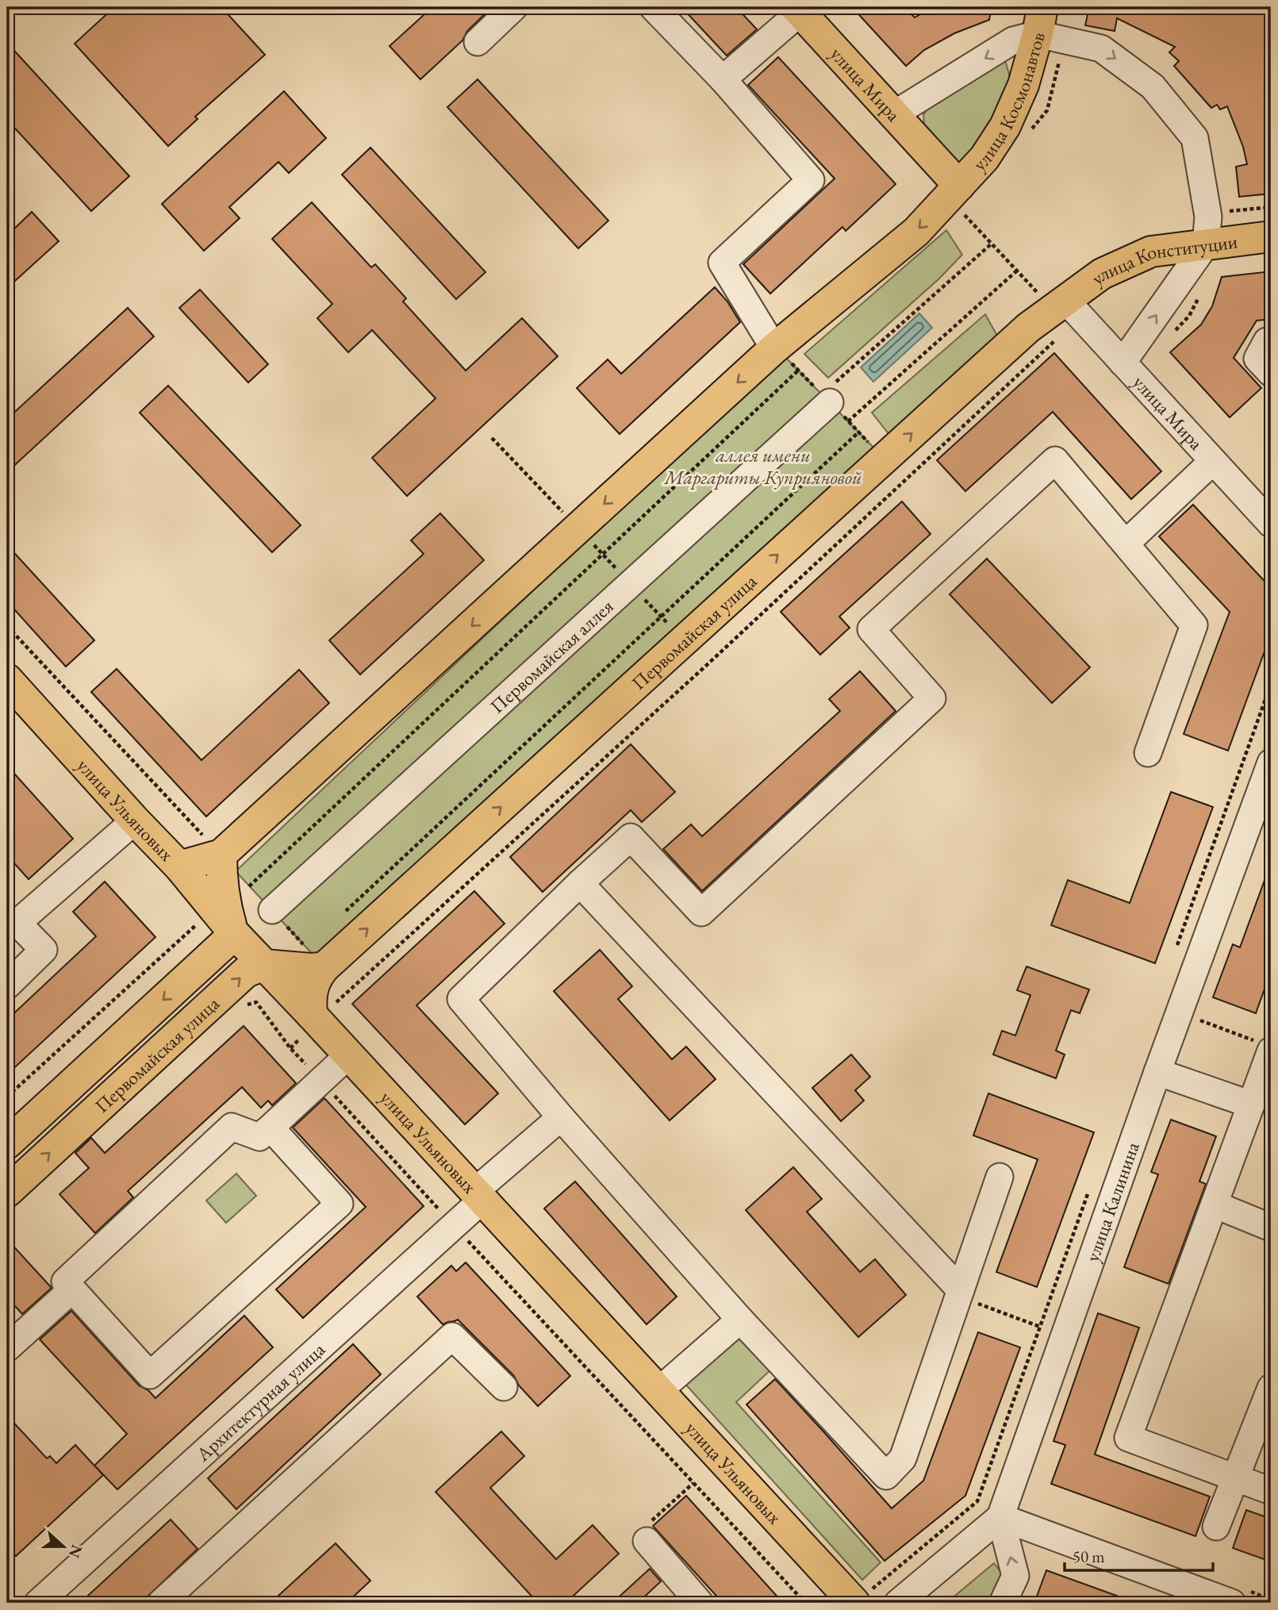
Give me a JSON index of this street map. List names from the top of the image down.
{
  "streets": {
    "main road": [
      "улица Мира",
      "улица Космонавтов",
      "улица Конституции",
      "Первомайская улица",
      "улица Ульяновых"
    ],
    "street": ["Первомайская аллея", "улица Калинина", "Архитектурная улица"]
  },
  "crossings": [
    ["улица Мира", "улица Космонавтов"],
    ["улица Мира", "улица Конституции"],
    ["улица Мира", "Первомайская улица"],
    ["улица Конституции", "Первомайская улица"],
    ["Первомайская улица", "улица Ульяновых"],
    ["улица Ульяновых", "Архитектурная улица"]
  ],
  "parks": ["аллея имени Маргариты Куприяновой"],
  "scale_bar": "50 m",
  "north": "right"
}
